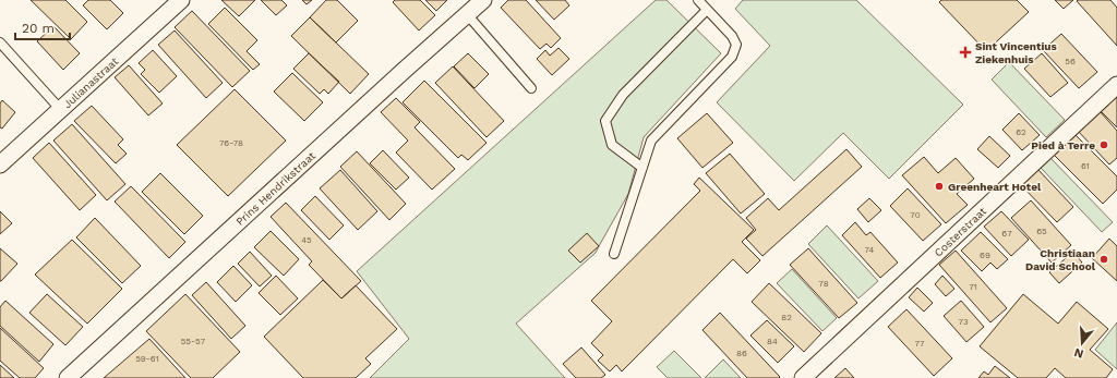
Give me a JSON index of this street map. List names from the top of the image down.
{
  "streets": {
    "street": ["Julianastraat", "Prins Hendrikstraat", "Costerstraat"]
  },
  "places": {
    "health": ["Sint Vincentius Ziekenhuis"],
    "other": ["Pied à Terre", "Greenheart Hotel", "Christiaan David School"]
  },
  "house_numbers": [
    "56",
    "62",
    "76-78",
    "61",
    "70",
    "65",
    "67",
    "45",
    "74",
    "69",
    "78",
    "71",
    "82",
    "73",
    "55-57",
    "84",
    "77",
    "86",
    "59-61"
  ],
  "scale_bar": "20 m",
  "north": "bottom"
}
